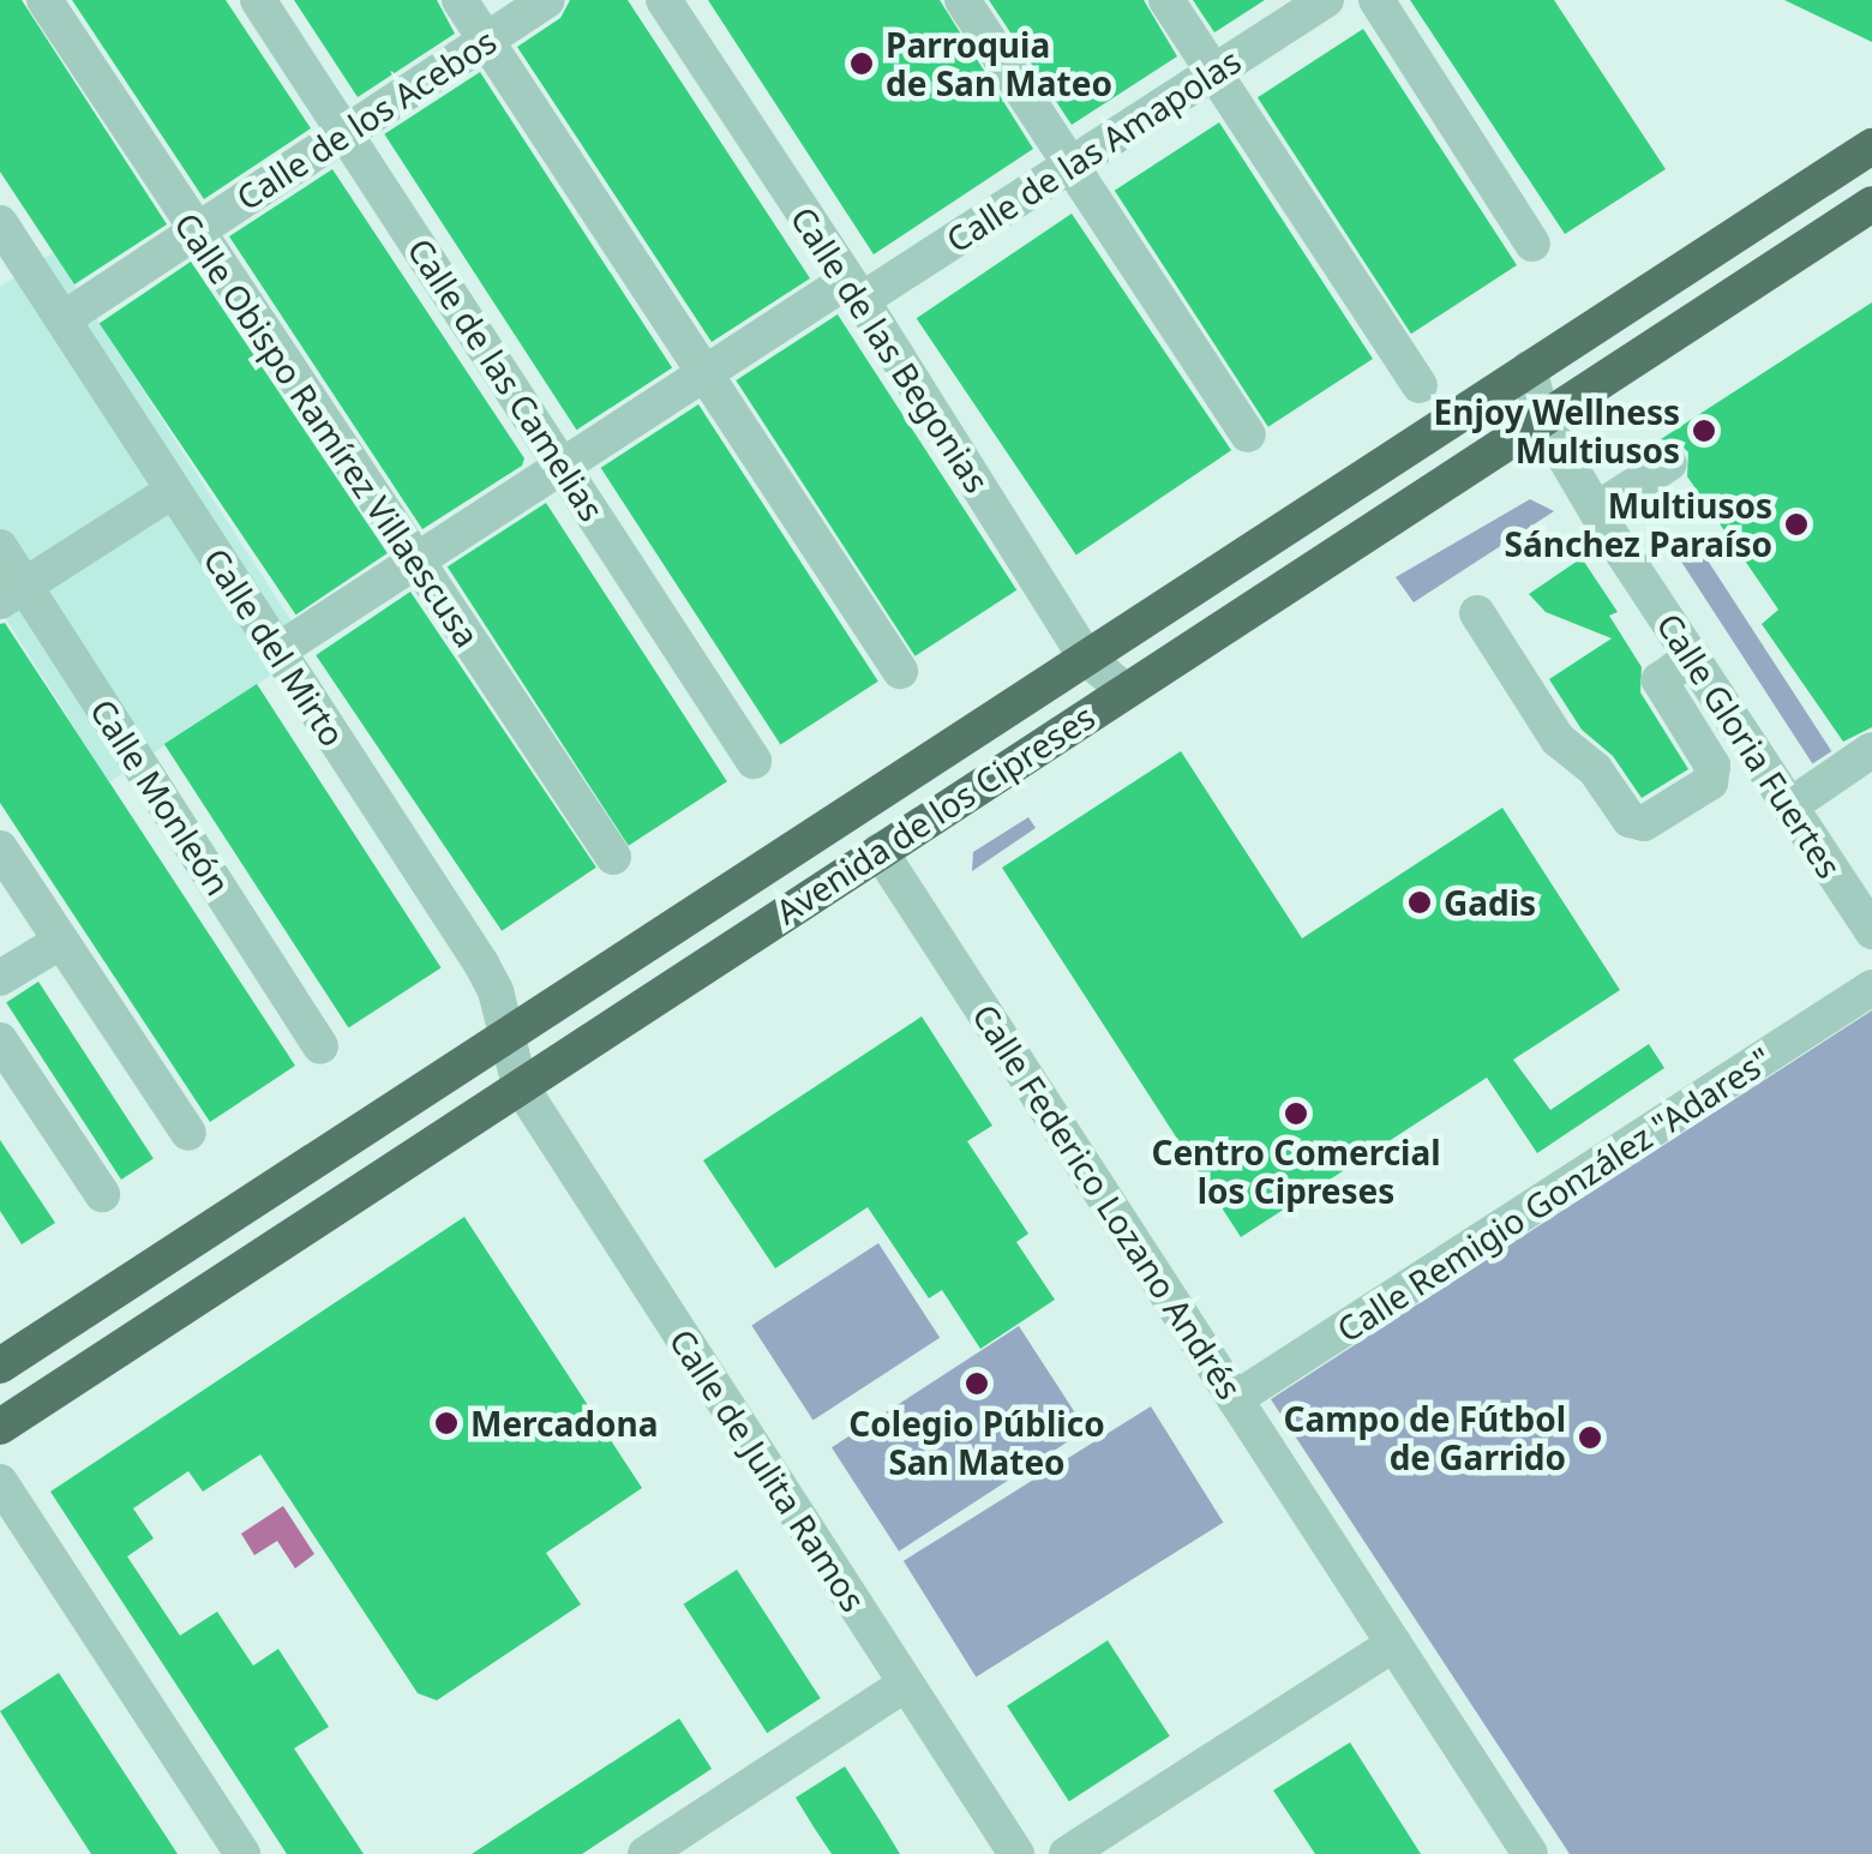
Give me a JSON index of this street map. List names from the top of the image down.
{
  "streets": {
    "main road": ["Avenida de los Cipreses"],
    "street": [
      "Calle de los Acebos",
      "Calle de las Amapolas",
      "Calle de las Begonias",
      "Calle de las Camelias",
      "Calle Obispo Ramírez Villaescusa",
      "Calle del Mirto",
      "Calle Gloria Fuertes",
      "Calle Monleón",
      "Calle Remigio González \"Adares\"",
      "Calle Federico Lozano Andrés",
      "Calle de Julita Ramos"
    ]
  },
  "crossings": [
    ["Calle de los Acebos", "Calle de las Camelias"],
    ["Calle de los Acebos", "Calle Obispo Ramírez Villaescusa"],
    ["Calle de los Acebos", "Calle del Mirto"],
    ["Calle de las Amapolas", "Calle de las Begonias"],
    ["Calle de las Amapolas", "Calle de las Camelias"],
    ["Calle de las Amapolas", "Calle Obispo Ramírez Villaescusa"],
    ["Calle de las Amapolas", "Calle del Mirto"],
    ["Calle de las Begonias", "Avenida de los Cipreses"],
    ["Calle del Mirto", "Avenida de los Cipreses"],
    ["Calle del Mirto", "Calle de Julita Ramos"],
    ["Calle Gloria Fuertes", "Avenida de los Cipreses"],
    ["Avenida de los Cipreses", "Calle Federico Lozano Andrés"],
    ["Avenida de los Cipreses", "Calle de Julita Ramos"],
    ["Calle Remigio González \"Adares\"", "Calle Federico Lozano Andrés"]
  ],
  "places": [
    "Parroquia de San Mateo",
    "Enjoy Wellness Multiusos",
    "Multiusos Sánchez Paraíso",
    "Gadis",
    "Centro Comercial los Cipreses",
    "Colegio Público San Mateo",
    "Mercadona",
    "Campo de Fútbol de Garrido"
  ]
}
